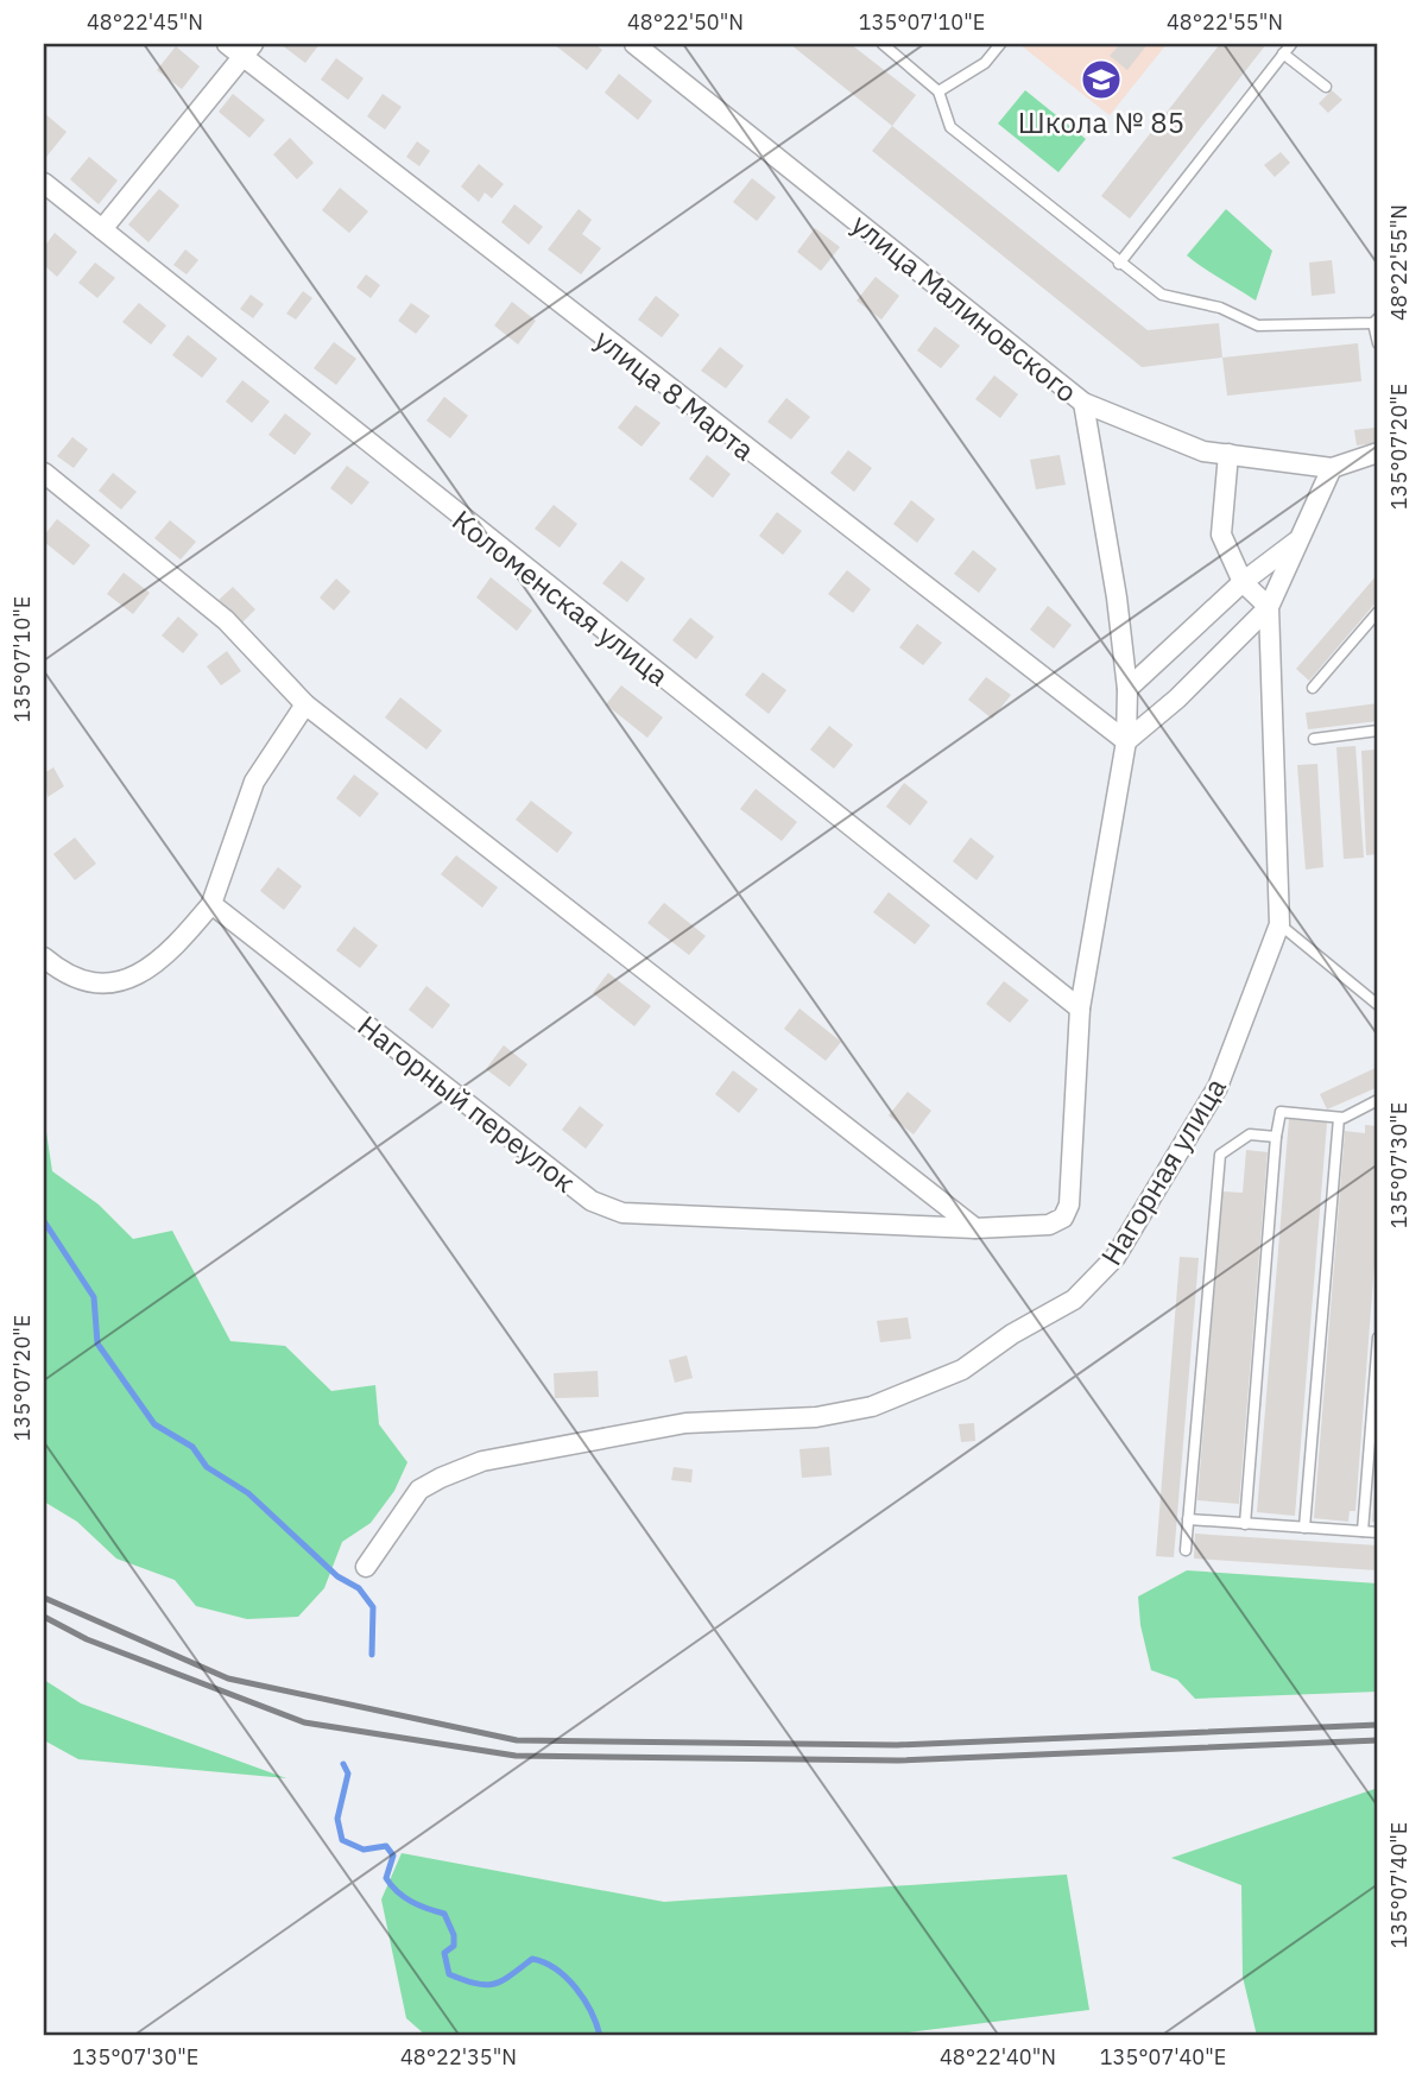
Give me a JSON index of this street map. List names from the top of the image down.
{
  "streets": {
    "street": [
      "улица Малиновского",
      "улица 8 Марта",
      "Коломенская улица",
      "Нагорный переулок",
      "Нагорная улица"
    ]
  },
  "crossings": [
    ["улица Малиновского", "Нагорная улица"],
    ["Коломенская улица", "Нагорный переулок"]
  ],
  "places": {
    "school or university": ["Школа № 85"]
  },
  "coordinates": [
    "48°22'45\"N",
    "48°22'50\"N",
    "135°07'10\"E",
    "48°22'55\"N",
    "135°07'20\"E",
    "135°07'30\"E",
    "135°07'40\"E",
    "48°22'35\"N",
    "48°22'40\"N"
  ]
}
